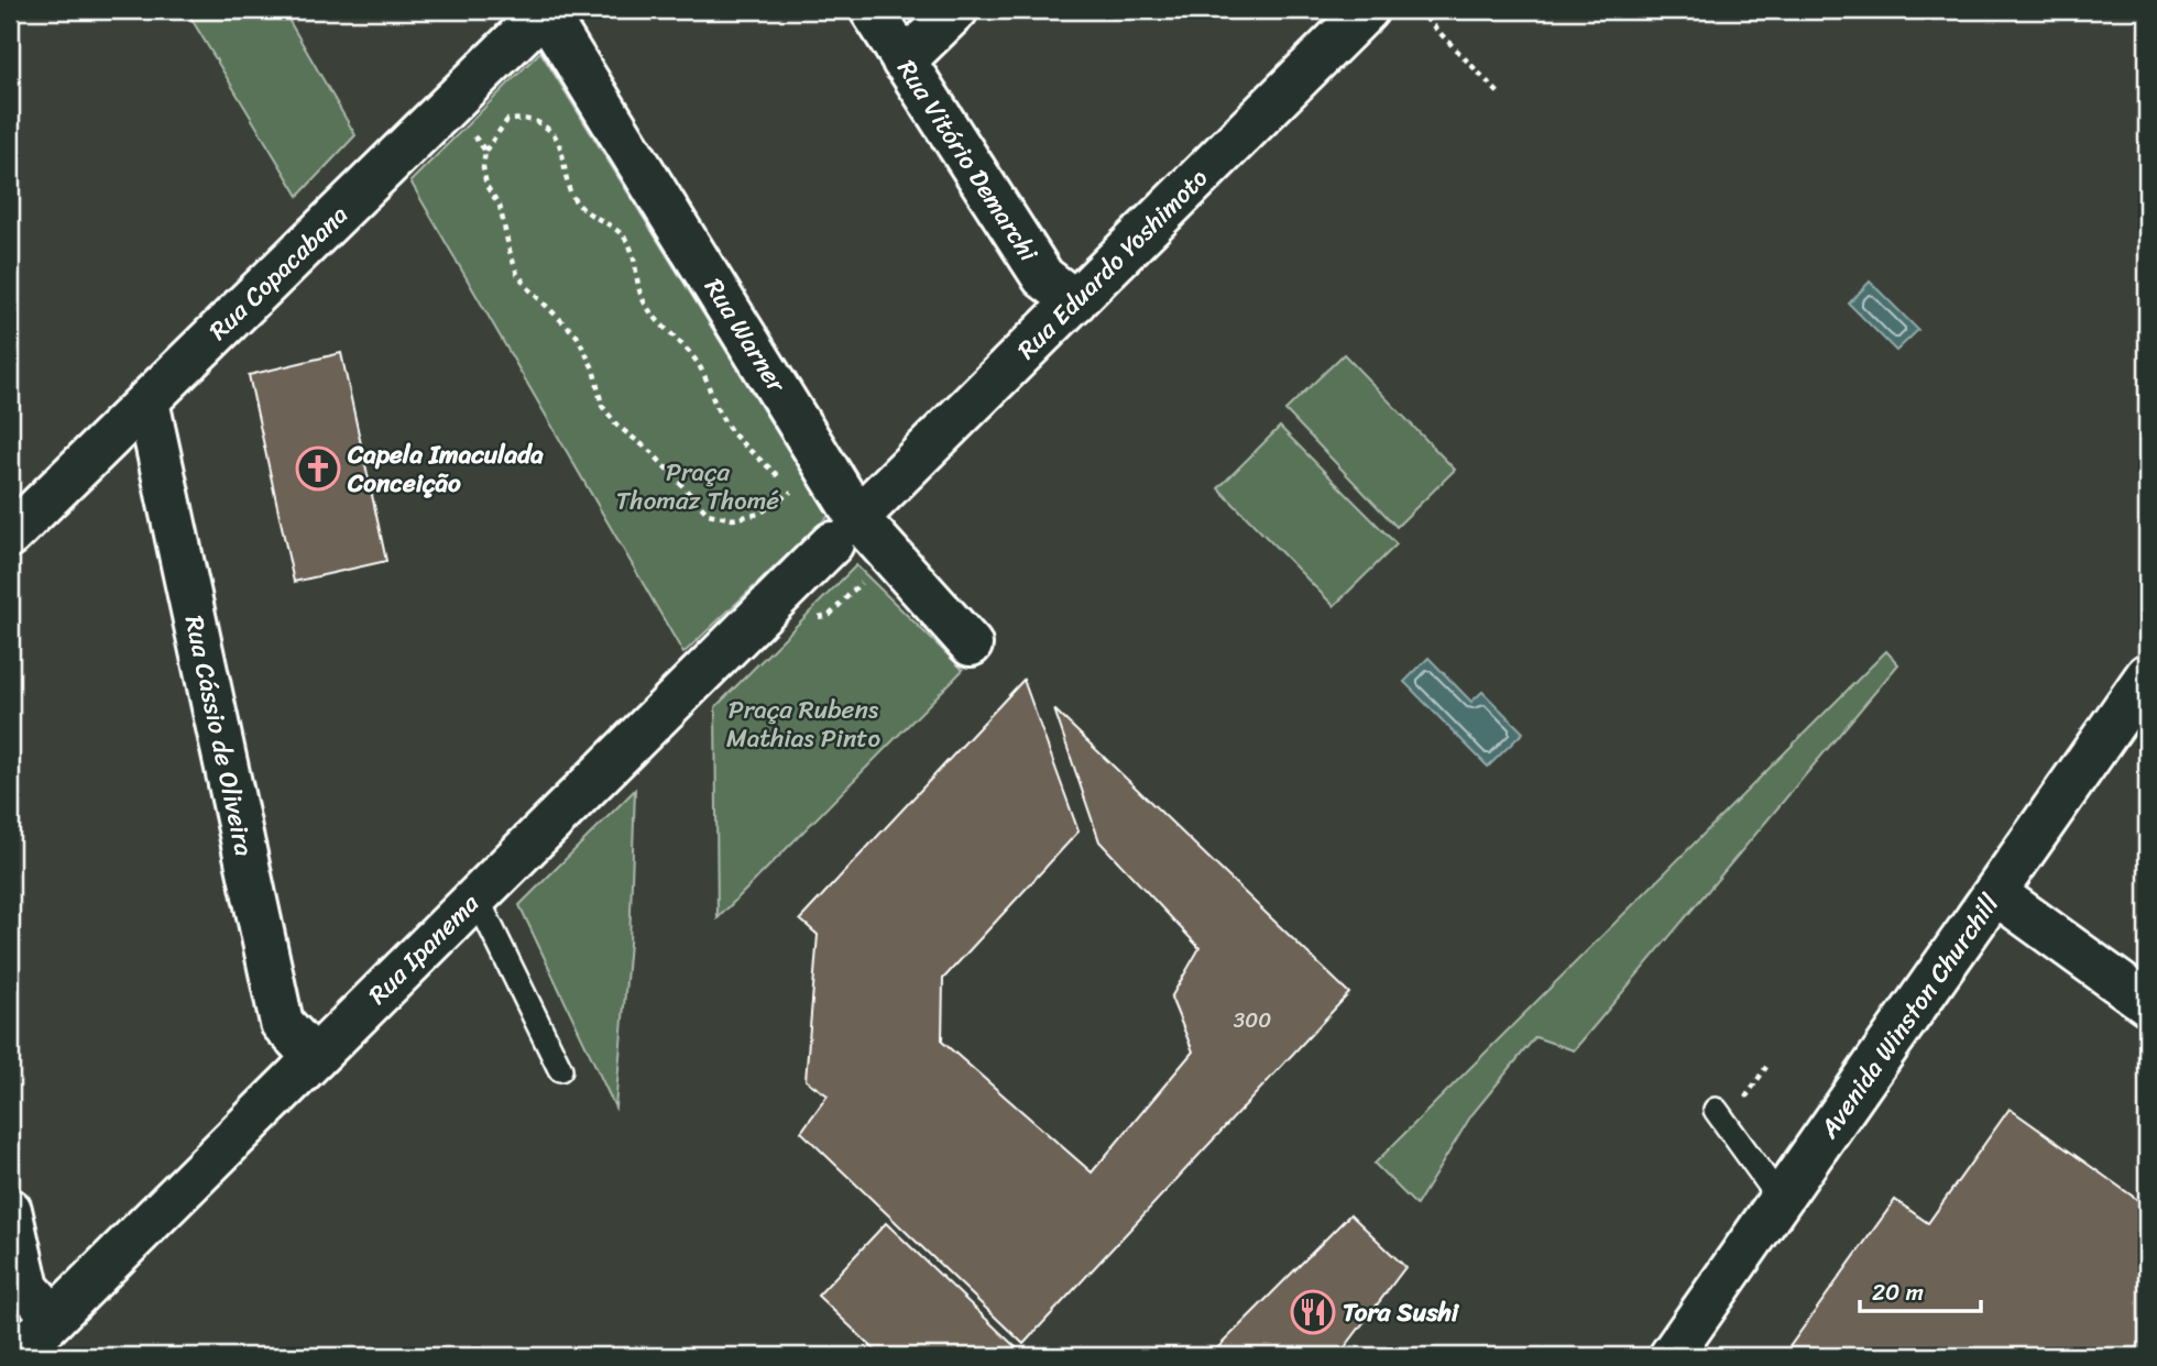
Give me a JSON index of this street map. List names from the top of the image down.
{
  "streets": {
    "street": [
      "Rua Vitório Demarchi",
      "Rua Eduardo Yoshimoto",
      "Rua Copacabana",
      "Rua Warner",
      "Rua Cássio de Oliveira",
      "Rua Ipanema",
      "Avenida Winston Churchill"
    ]
  },
  "crossings": [
    ["Rua Vitório Demarchi", "Rua Eduardo Yoshimoto"],
    ["Rua Eduardo Yoshimoto", "Rua Warner"],
    ["Rua Eduardo Yoshimoto", "Rua Ipanema"],
    ["Rua Copacabana", "Rua Warner"],
    ["Rua Copacabana", "Rua Cássio de Oliveira"],
    ["Rua Warner", "Rua Ipanema"],
    ["Rua Cássio de Oliveira", "Rua Ipanema"]
  ],
  "parks": ["Praça Thomaz Thomé", "Praça Rubens Mathias Pinto"],
  "places": {
    "church": ["Capela Imaculada Conceição"],
    "restaurant": ["Tora Sushi"]
  },
  "house_numbers": ["300"],
  "scale_bar": "20 m"
}
